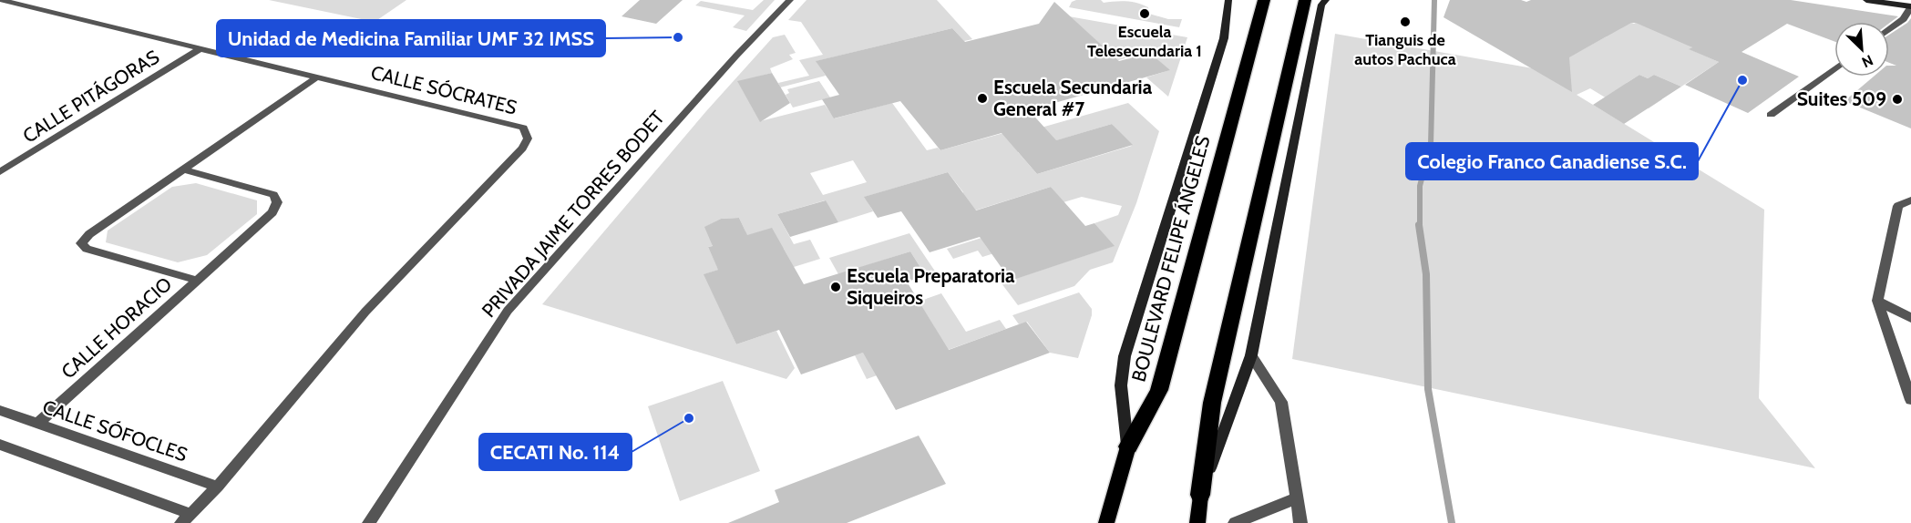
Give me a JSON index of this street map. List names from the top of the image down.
{
  "streets": {
    "highway": ["BOULEVARD FELIPE ÁNGELES"],
    "street": [
      "CALLE SÓCRATES",
      "CALLE PITÁGORAS",
      "PRIVADA JAIME TORRES BODET",
      "CALLE HORACIO",
      "CALLE SÓFOCLES"
    ]
  },
  "crossings": [
    ["CALLE SÓCRATES", "CALLE PITÁGORAS"],
    ["CALLE SÓCRATES", "CALLE HORACIO"],
    ["CALLE SÓCRATES", "CALLE SÓFOCLES"],
    ["CALLE HORACIO", "CALLE SÓFOCLES"]
  ],
  "places": [
    "Escuela Telesecundaria 1",
    "Tianguis de autos Pachuca",
    "Unidad de Medicina Familiar UMF 32 IMSS",
    "Colegio Franco Canadiense S.C.",
    "Escuela Secundaria General #7",
    "Suites 509",
    "Escuela Preparatoria Siqueiros",
    "CECATI No. 114"
  ],
  "north": "bottom right"
}
